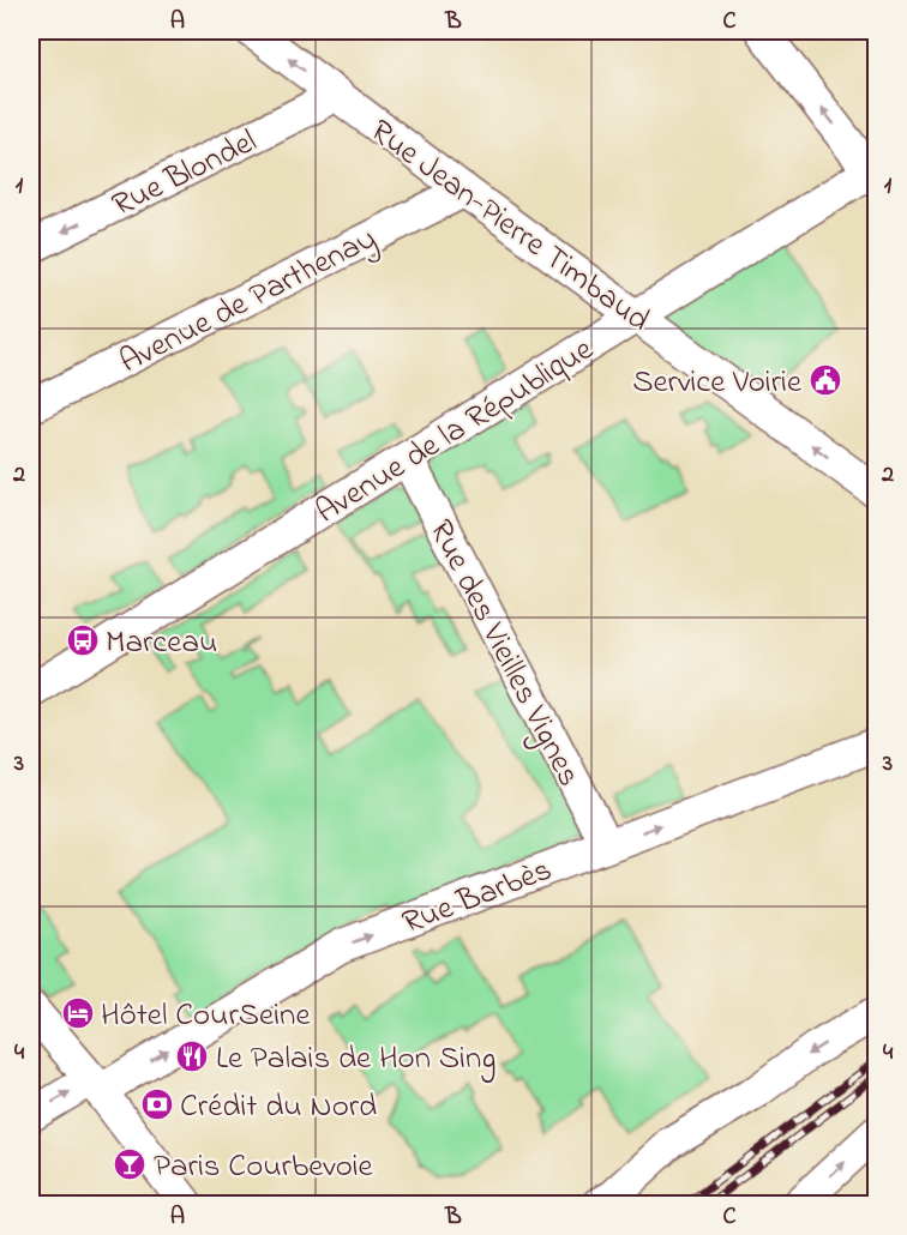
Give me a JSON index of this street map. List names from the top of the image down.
{
  "streets": {
    "street": [
      "Rue Blondel",
      "Rue Jean-Pierre Timbaud",
      "Avenue de Parthenay",
      "Avenue de la République",
      "Rue des Vieilles Vignes",
      "Rue Barbès"
    ]
  },
  "crossings": [
    ["Rue Blondel", "Rue Jean-Pierre Timbaud"],
    ["Rue Jean-Pierre Timbaud", "Avenue de Parthenay"],
    ["Rue Jean-Pierre Timbaud", "Avenue de la République"],
    ["Avenue de la République", "Rue des Vieilles Vignes"],
    ["Rue des Vieilles Vignes", "Rue Barbès"]
  ],
  "one_way": ["Rue Blondel", "Rue Jean-Pierre Timbaud", "Rue Barbès"],
  "places": {
    "public building": ["Service Voirie"],
    "bus stop": ["Marceau"],
    "hotel": ["Hôtel CourSeine"],
    "restaurant": ["Le Palais de Hon Sing"],
    "bank": ["Crédit du Nord"],
    "bar": ["Paris Courbevoie"]
  },
  "grid": {
    "columns": ["A", "B", "C"],
    "rows": [
      "1",
      "2",
      "3",
      "4"
    ]
  }
}
